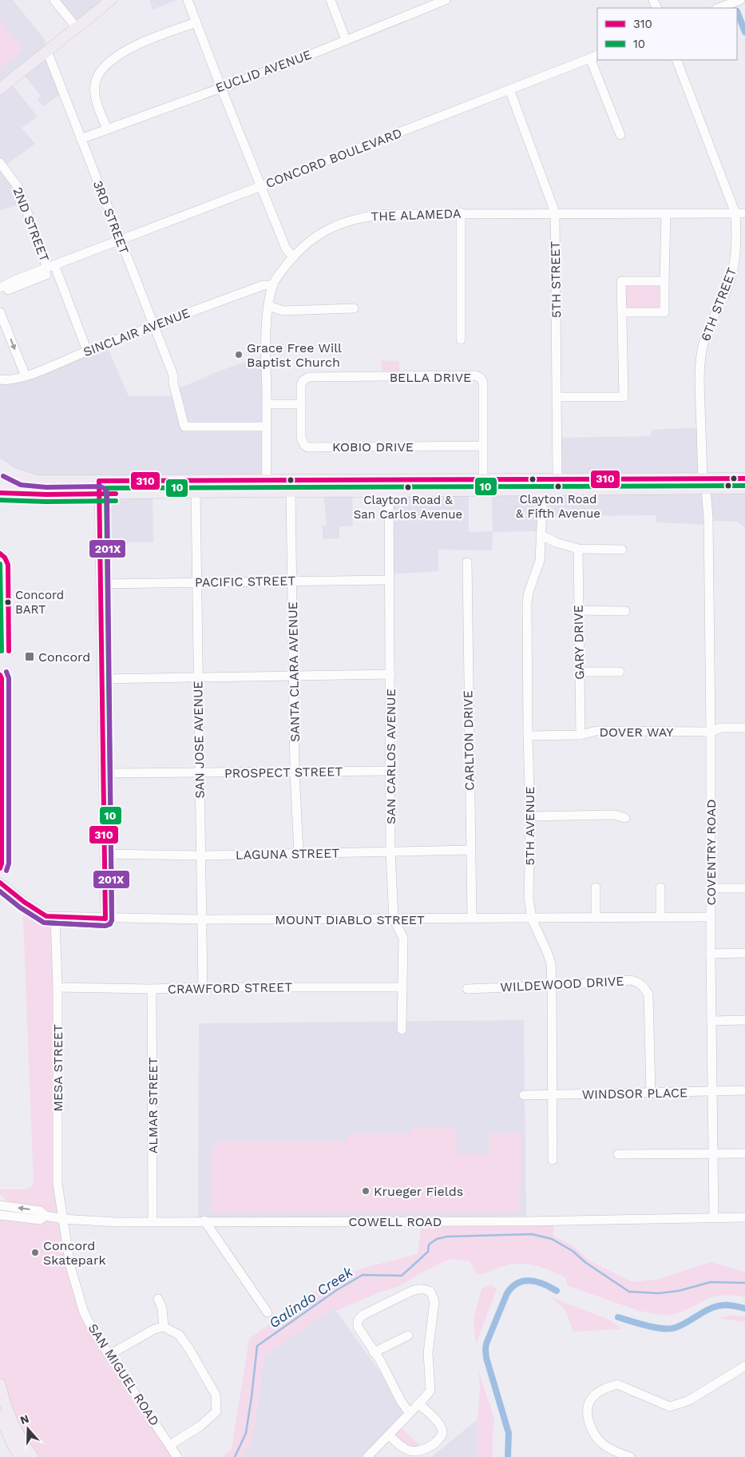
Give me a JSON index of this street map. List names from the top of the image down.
{
  "streets": {
    "street": [
      "EUCLID AVENUE",
      "CONCORD BOULEVARD",
      "THE ALAMEDA",
      "3RD STREET",
      "2ND STREET",
      "5TH STREET",
      "6TH STREET",
      "SINCLAIR AVENUE",
      "BELLA DRIVE",
      "KOBIO DRIVE",
      "PACIFIC STREET",
      "GARY DRIVE",
      "SANTA CLARA AVENUE",
      "DOVER WAY",
      "SAN JOSE AVENUE",
      "CARLTON DRIVE",
      "SAN CARLOS AVENUE",
      "PROSPECT STREET",
      "5TH AVENUE",
      "COVENTRY ROAD",
      "LAGUNA STREET",
      "MOUNT DIABLO STREET",
      "WILDEWOOD DRIVE",
      "CRAWFORD STREET",
      "MESA STREET",
      "WINDSOR PLACE",
      "ALMAR STREET",
      "COWELL ROAD",
      "SAN MIGUEL ROAD"
    ]
  },
  "crossings": [
    ["EUCLID AVENUE", "3RD STREET"],
    ["CONCORD BOULEVARD", "3RD STREET"],
    ["CONCORD BOULEVARD", "2ND STREET"],
    ["CONCORD BOULEVARD", "5TH STREET"],
    ["THE ALAMEDA", "3RD STREET"],
    ["THE ALAMEDA", "5TH STREET"],
    ["THE ALAMEDA", "6TH STREET"],
    ["THE ALAMEDA", "SINCLAIR AVENUE"],
    ["3RD STREET", "SINCLAIR AVENUE"],
    ["2ND STREET", "SINCLAIR AVENUE"],
    ["6TH STREET", "COVENTRY ROAD"],
    ["BELLA DRIVE", "KOBIO DRIVE"],
    ["PACIFIC STREET", "SANTA CLARA AVENUE"],
    ["PACIFIC STREET", "SAN JOSE AVENUE"],
    ["PACIFIC STREET", "SAN CARLOS AVENUE"],
    ["GARY DRIVE", "DOVER WAY"],
    ["SANTA CLARA AVENUE", "PROSPECT STREET"],
    ["SANTA CLARA AVENUE", "LAGUNA STREET"],
    ["DOVER WAY", "5TH AVENUE"],
    ["DOVER WAY", "COVENTRY ROAD"],
    ["SAN JOSE AVENUE", "PROSPECT STREET"],
    ["SAN JOSE AVENUE", "LAGUNA STREET"],
    ["SAN JOSE AVENUE", "MOUNT DIABLO STREET"],
    ["SAN JOSE AVENUE", "CRAWFORD STREET"],
    ["CARLTON DRIVE", "LAGUNA STREET"],
    ["CARLTON DRIVE", "MOUNT DIABLO STREET"],
    ["SAN CARLOS AVENUE", "PROSPECT STREET"],
    ["SAN CARLOS AVENUE", "LAGUNA STREET"],
    ["SAN CARLOS AVENUE", "MOUNT DIABLO STREET"],
    ["SAN CARLOS AVENUE", "CRAWFORD STREET"],
    ["5TH AVENUE", "MOUNT DIABLO STREET"],
    ["5TH AVENUE", "WILDEWOOD DRIVE"],
    ["5TH AVENUE", "WINDSOR PLACE"],
    ["COVENTRY ROAD", "MOUNT DIABLO STREET"],
    ["COVENTRY ROAD", "WINDSOR PLACE"],
    ["COVENTRY ROAD", "COWELL ROAD"],
    ["MOUNT DIABLO STREET", "MESA STREET"],
    ["WILDEWOOD DRIVE", "WINDSOR PLACE"],
    ["CRAWFORD STREET", "MESA STREET"],
    ["CRAWFORD STREET", "ALMAR STREET"],
    ["MESA STREET", "COWELL ROAD"],
    ["MESA STREET", "SAN MIGUEL ROAD"],
    ["ALMAR STREET", "COWELL ROAD"],
    ["COWELL ROAD", "SAN MIGUEL ROAD"]
  ],
  "water": ["Galindo Creek"],
  "places": {
    "other": [
      "Grace Free Will Baptist Church",
      "Clayton Road & Fifth Avenue",
      "Clayton Road & San Carlos Avenue",
      "Concord BART",
      "Krueger Fields",
      "Concord Skatepark"
    ],
    "transit": ["Concord"]
  },
  "lines": ["transit line 201X", "transit line 310", "transit line 10"],
  "legend": ["310", "10"],
  "north": "top"
}
